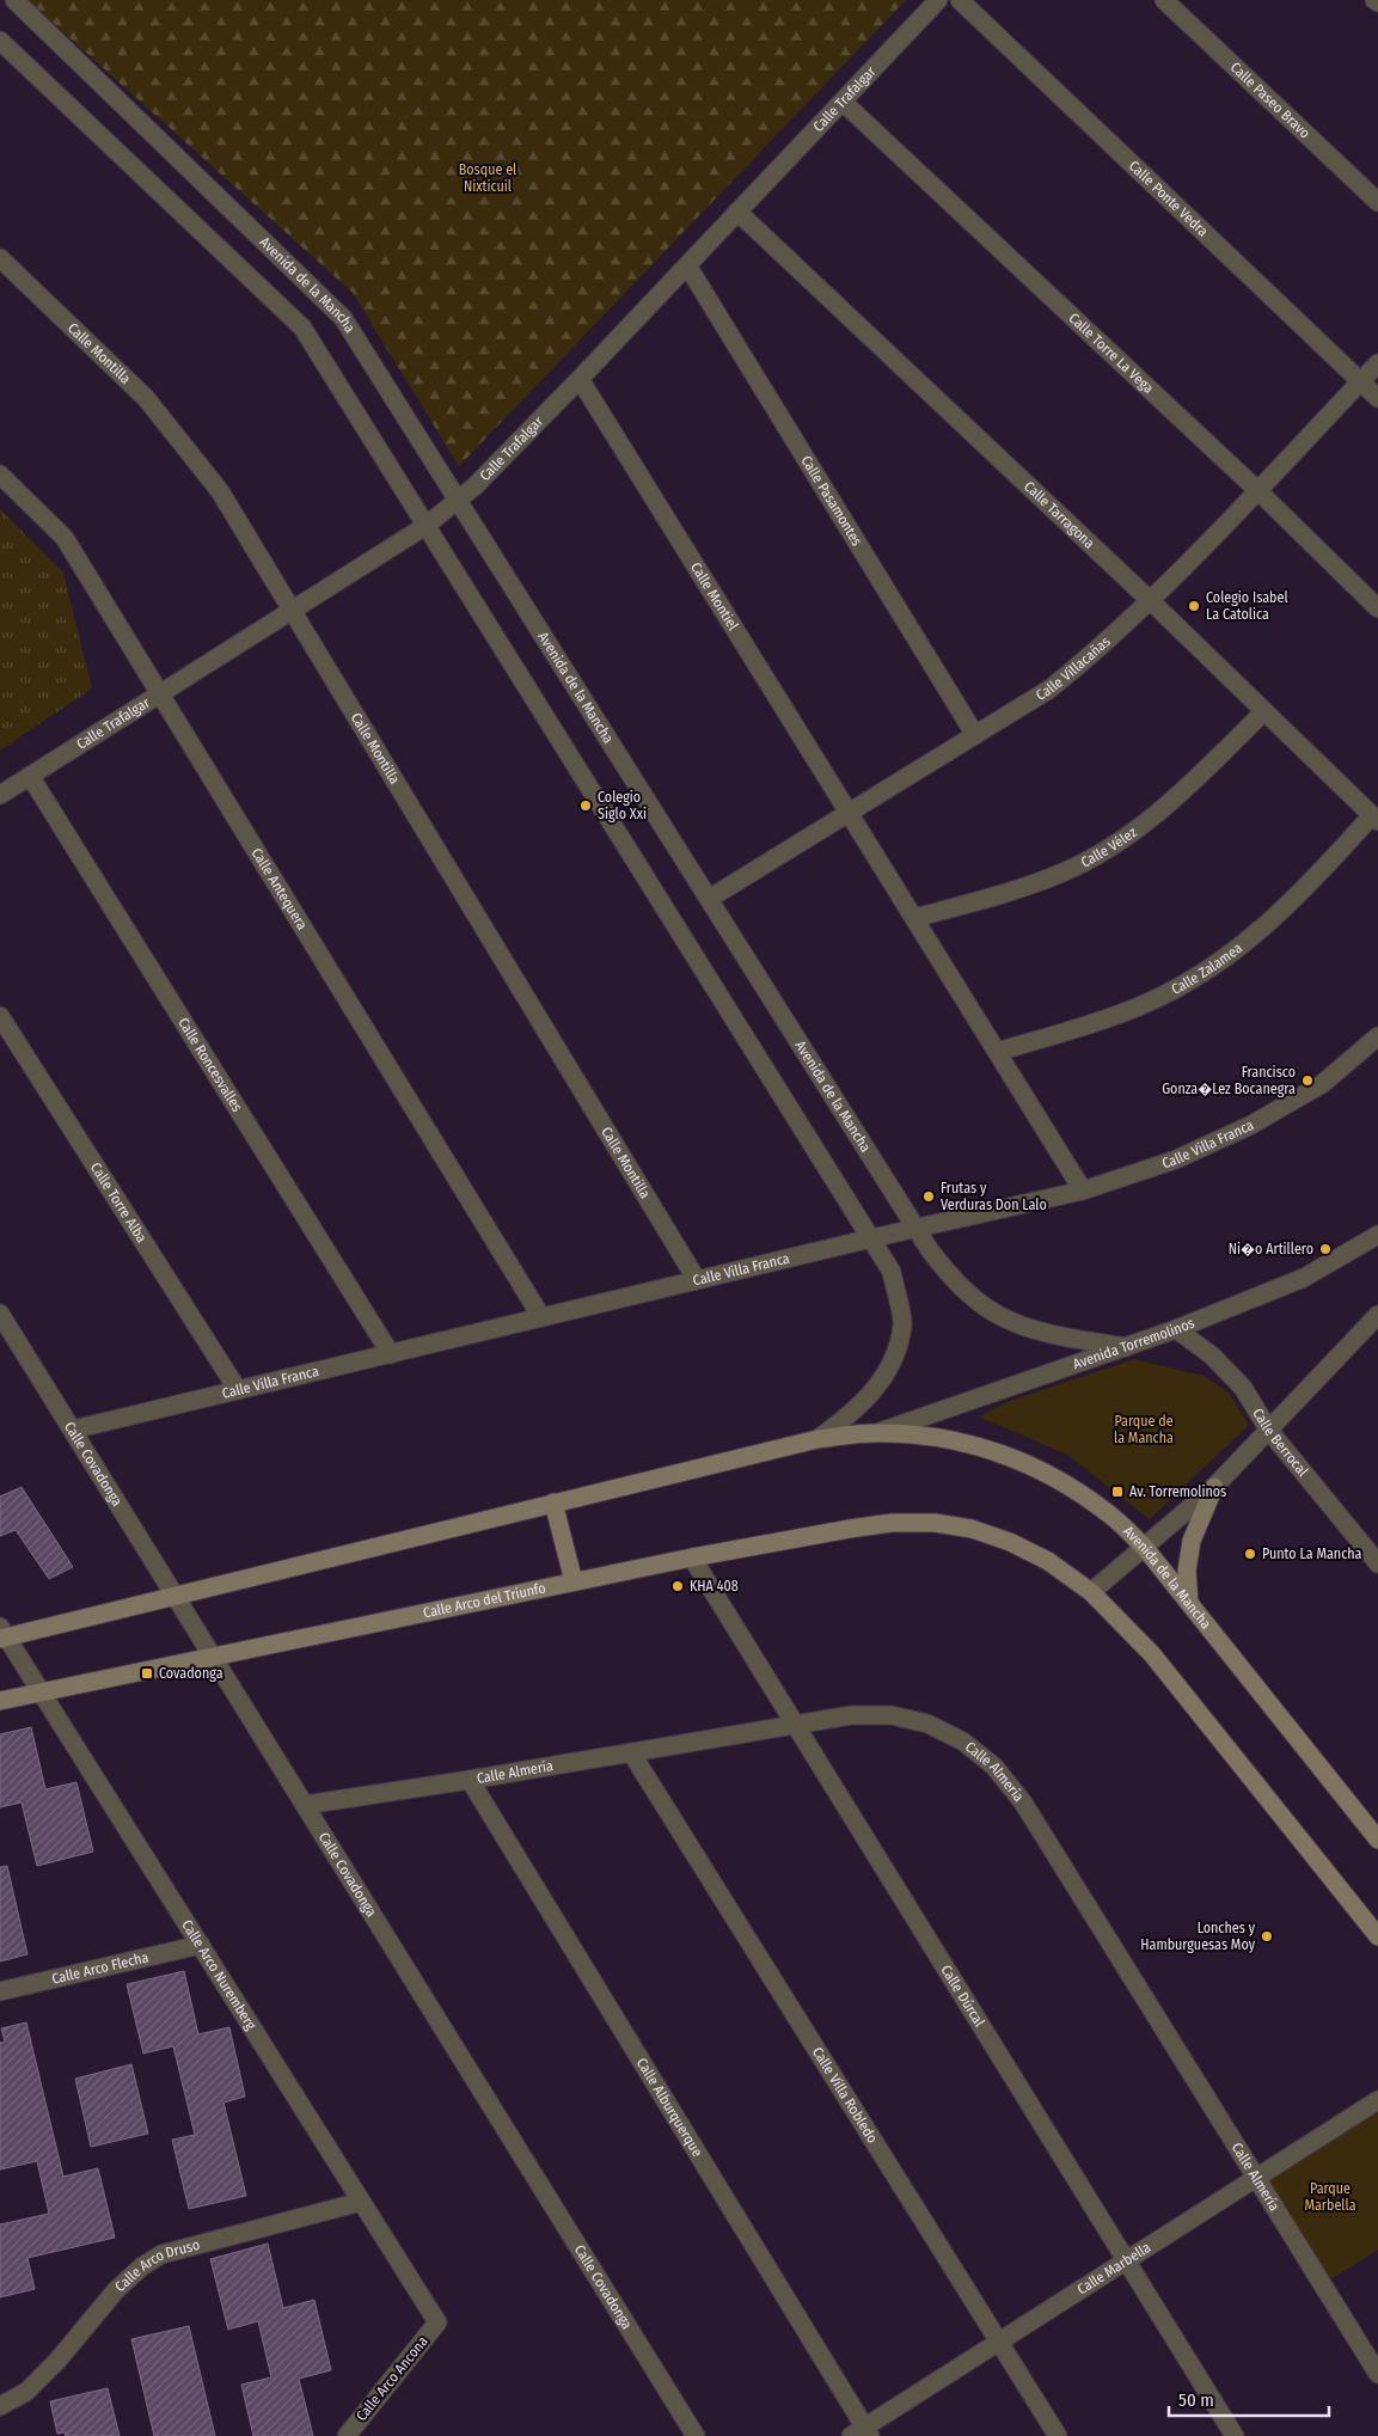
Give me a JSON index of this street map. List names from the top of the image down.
{
  "streets": {
    "street": [
      "Calle Trafalgar",
      "Calle Paseo Bravo",
      "Calle Ponte Vedra",
      "Avenida de la Mancha",
      "Calle Montilla",
      "Calle Torre La Vega",
      "Calle Pasamontes",
      "Calle Tarragona",
      "Calle Montiel",
      "Calle Villacañas",
      "Calle Vélez",
      "Calle Antequera",
      "Calle Zalamea",
      "Calle Roncesvalles",
      "Calle Villa Franca",
      "Calle Torre Alba",
      "Avenida Torremolinos",
      "Calle Berrocal",
      "Calle Covadonga",
      "Calle Arco del Triunfo",
      "Calle Almería",
      "Calle Arco Flecha",
      "Calle Arco Nuremberg",
      "Calle Dúrcal",
      "Calle Villa Robledo",
      "Calle Alburquerque",
      "Calle Arco Druso",
      "Calle Marbella",
      "Calle Arco Ancona"
    ]
  },
  "crossings": [
    ["Calle Trafalgar", "Avenida de la Mancha"],
    ["Calle Trafalgar", "Calle Montilla"],
    ["Calle Trafalgar", "Calle Torre La Vega"],
    ["Calle Trafalgar", "Calle Pasamontes"],
    ["Calle Trafalgar", "Calle Tarragona"],
    ["Calle Trafalgar", "Calle Montiel"],
    ["Calle Trafalgar", "Calle Antequera"],
    ["Calle Trafalgar", "Calle Roncesvalles"],
    ["Calle Ponte Vedra", "Calle Villacañas"],
    ["Avenida de la Mancha", "Calle Villacañas"],
    ["Avenida de la Mancha", "Calle Villa Franca"],
    ["Avenida de la Mancha", "Avenida Torremolinos"],
    ["Calle Montilla", "Calle Villa Franca"],
    ["Calle Torre La Vega", "Calle Villacañas"],
    ["Calle Pasamontes", "Calle Villacañas"],
    ["Calle Tarragona", "Calle Villacañas"],
    ["Calle Tarragona", "Calle Vélez"],
    ["Calle Tarragona", "Calle Zalamea"],
    ["Calle Montiel", "Calle Villacañas"],
    ["Calle Montiel", "Calle Vélez"],
    ["Calle Montiel", "Calle Zalamea"],
    ["Calle Montiel", "Calle Villa Franca"],
    ["Calle Antequera", "Calle Villa Franca"],
    ["Calle Roncesvalles", "Calle Villa Franca"],
    ["Calle Villa Franca", "Calle Torre Alba"],
    ["Calle Villa Franca", "Calle Covadonga"],
    ["Avenida Torremolinos", "Calle Berrocal"],
    ["Calle Covadonga", "Calle Arco del Triunfo"],
    ["Calle Covadonga", "Calle Almería"],
    ["Calle Arco del Triunfo", "Calle Arco Nuremberg"],
    ["Calle Arco del Triunfo", "Calle Dúrcal"],
    ["Calle Almería", "Calle Dúrcal"],
    ["Calle Almería", "Calle Villa Robledo"],
    ["Calle Almería", "Calle Alburquerque"],
    ["Calle Almería", "Calle Marbella"],
    ["Calle Arco Flecha", "Calle Arco Nuremberg"],
    ["Calle Arco Nuremberg", "Calle Arco Druso"],
    ["Calle Arco Nuremberg", "Calle Arco Ancona"],
    ["Calle Dúrcal", "Calle Marbella"],
    ["Calle Villa Robledo", "Calle Marbella"],
    ["Calle Alburquerque", "Calle Marbella"]
  ],
  "parks": ["Bosque el Nixticuil", "Parque de la Mancha", "Parque Marbella"],
  "places": {
    "other": [
      "Colegio Isabel La Catolica",
      "Colegio Siglo Xxi",
      "Francisco Gonza�Lez Bocanegra",
      "Frutas y Verduras Don Lalo",
      "Ni�o Artillero",
      "Punto La Mancha",
      "KHA 408",
      "Lonches y Hamburguesas Moy"
    ],
    "transit": ["Av. Torremolinos", "Covadonga"]
  },
  "scale_bar": "50 m"
}
